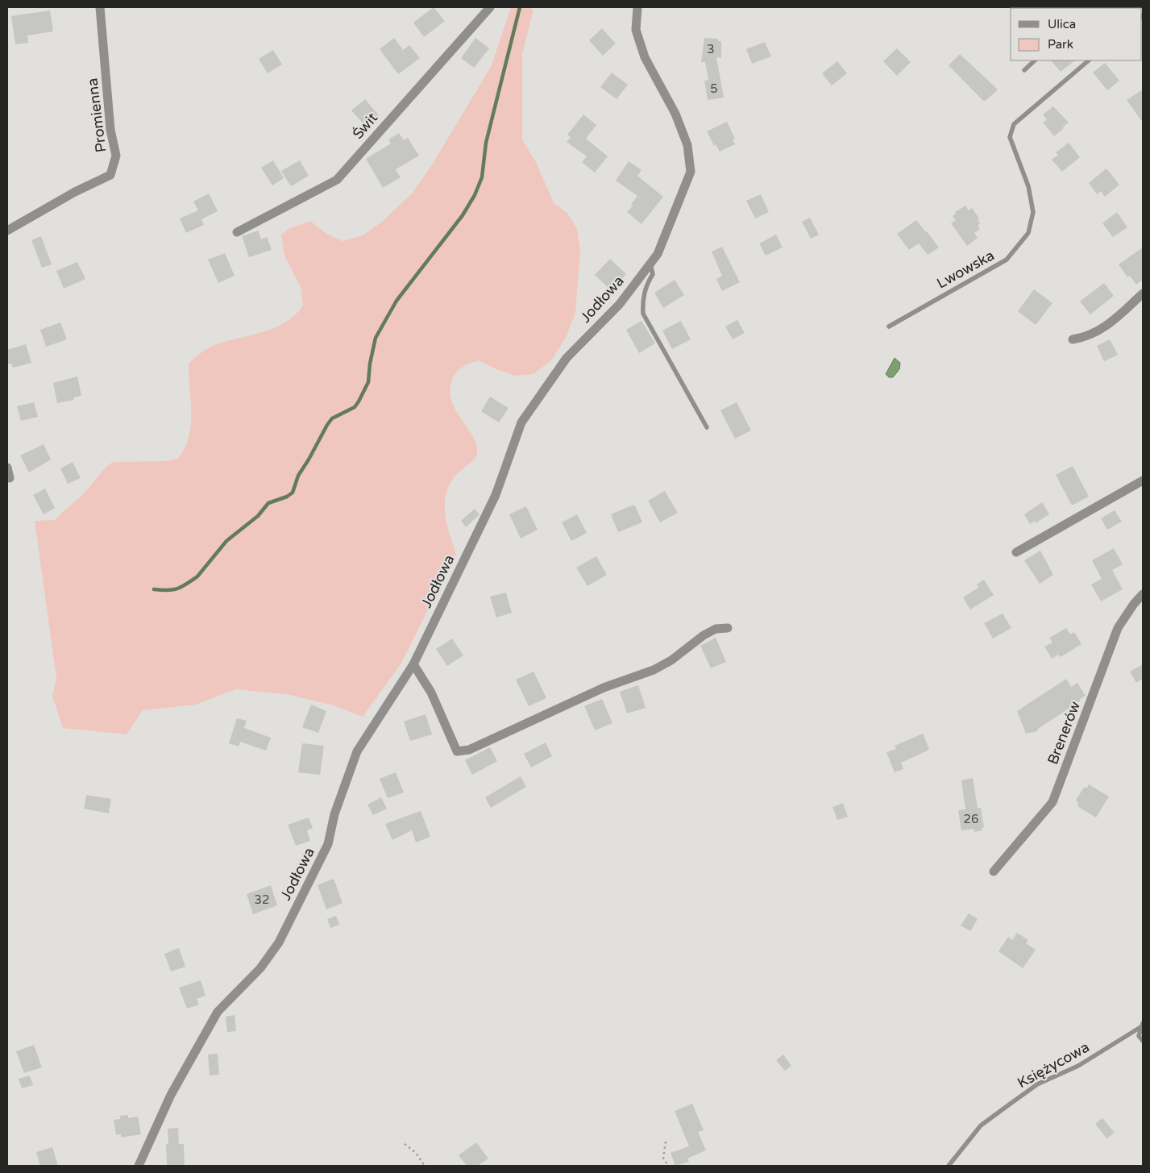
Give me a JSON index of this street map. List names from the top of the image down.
{
  "streets": {
    "street": [
      "Promienna",
      "Świt",
      "Jodłowa",
      "Brenerów"
    ],
    "lane": ["Lwowska", "Księżycowa"]
  },
  "house_numbers": [
    "3",
    "5",
    "26",
    "32"
  ],
  "legend": ["Ulica", "Park"]
}
